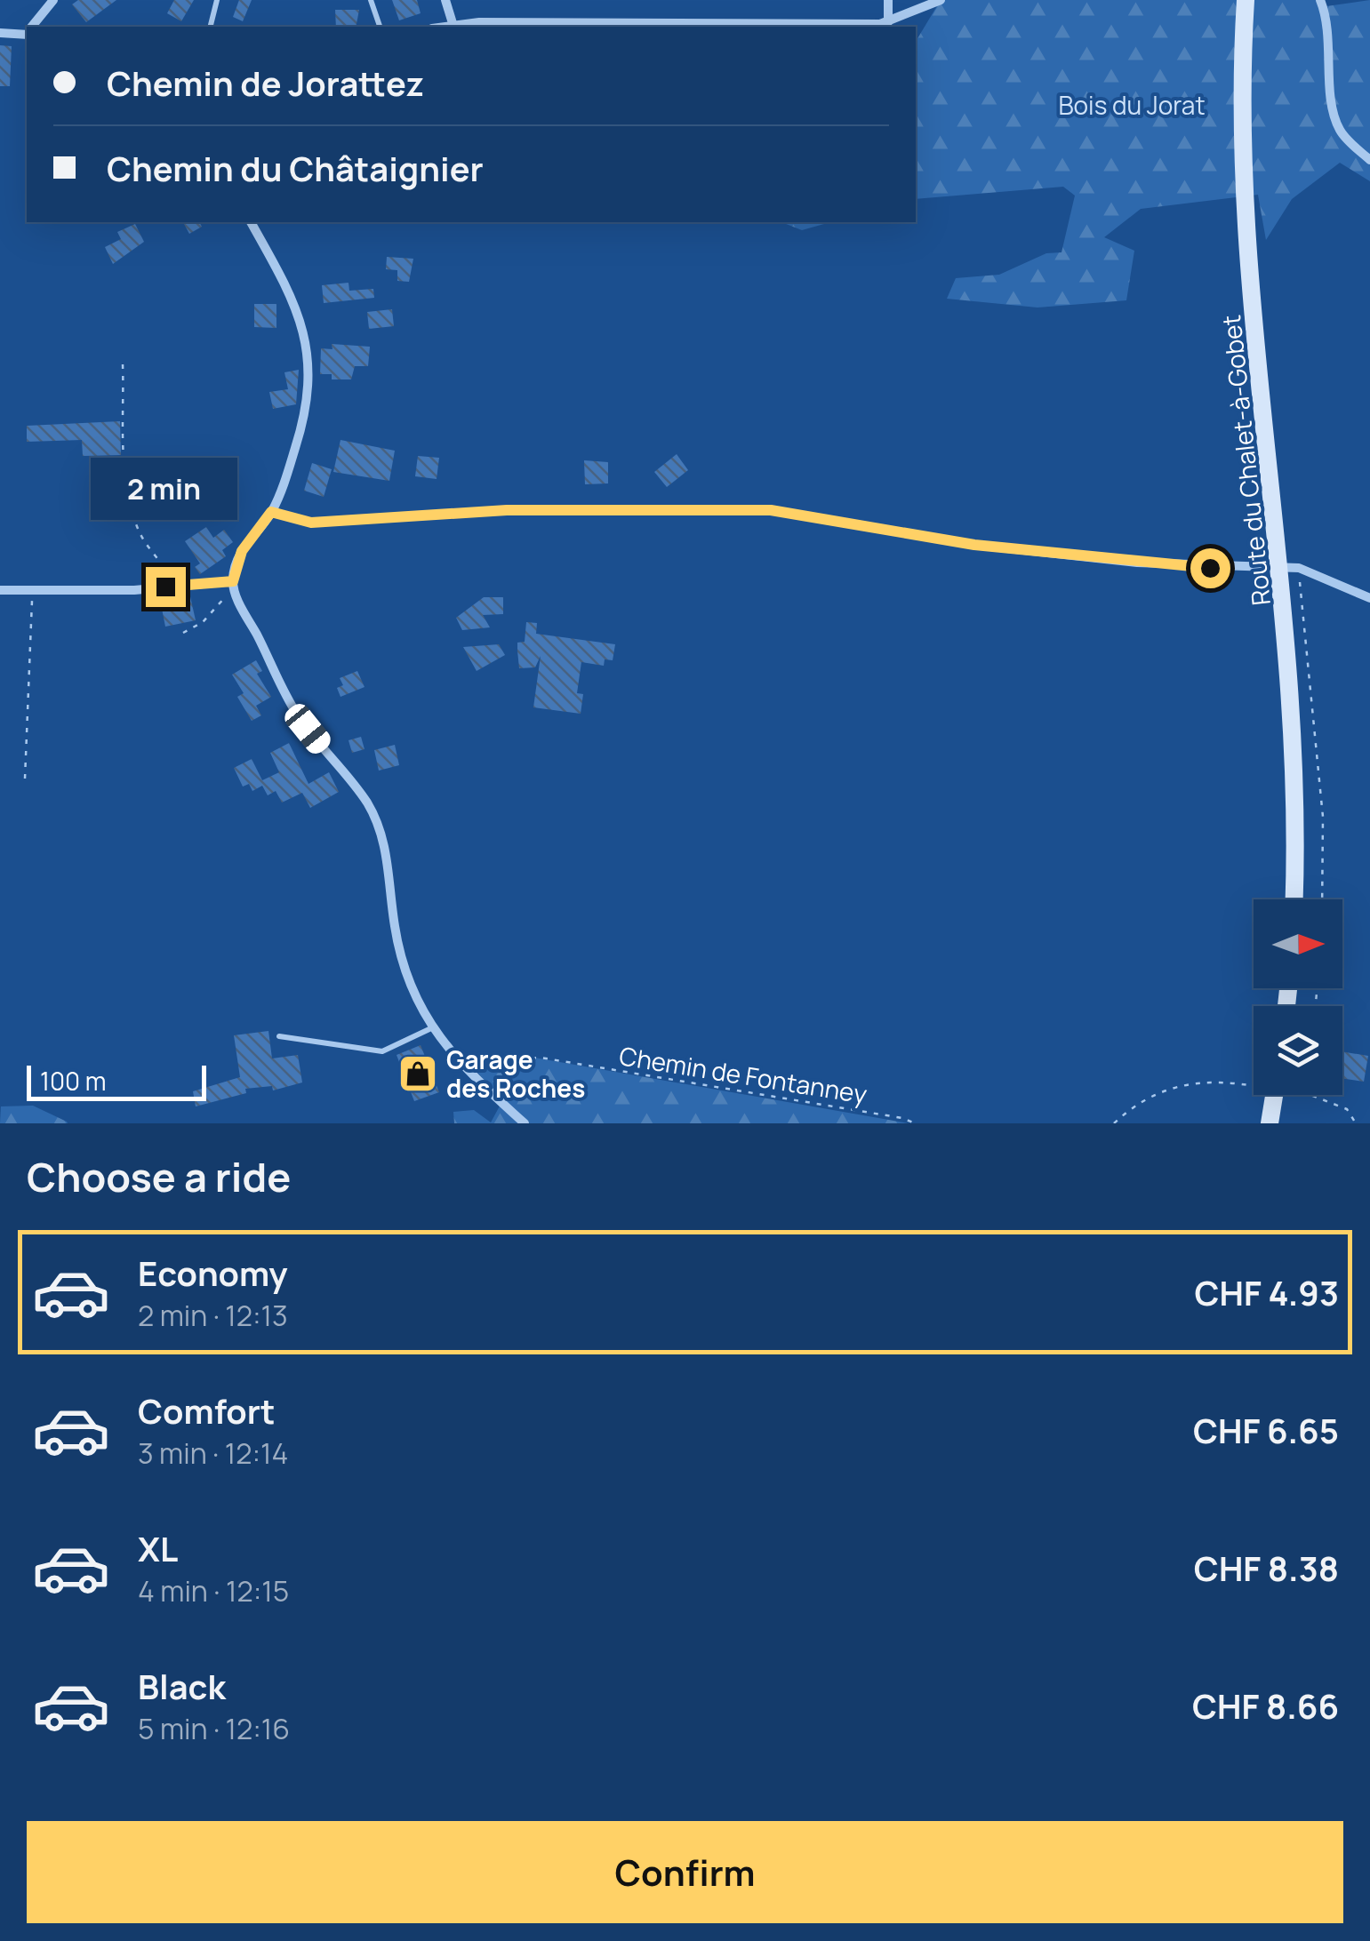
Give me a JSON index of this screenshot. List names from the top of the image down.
{
  "streets": {
    "main road": ["Route du Chalet-à-Gobet"],
    "path": ["Chemin de Fontanney"]
  },
  "parks": ["Bois du Jorat"],
  "places": {
    "shop": ["Garage des Roches"]
  },
  "scale_bar": "100 m",
  "north": "right",
  "page": {
    "banner": ["Chemin de Jorattez", "Chemin du Châtaignier"],
    "bubble": "2 min",
    "scale": "100 m",
    "heading": "Choose a ride",
    "list": [
      {
        "name": "Economy",
        "note": "2 min · 12:13",
        "value": "CHF 4.93"
      },
      {
        "name": "Comfort",
        "note": "3 min · 12:14",
        "value": "CHF 6.65"
      },
      {
        "name": "XL",
        "note": "4 min · 12:15",
        "value": "CHF 8.38"
      },
      {
        "name": "Black",
        "note": "5 min · 12:16",
        "value": "CHF 8.66"
      }
    ],
    "buttons": "Confirm"
  }
}
